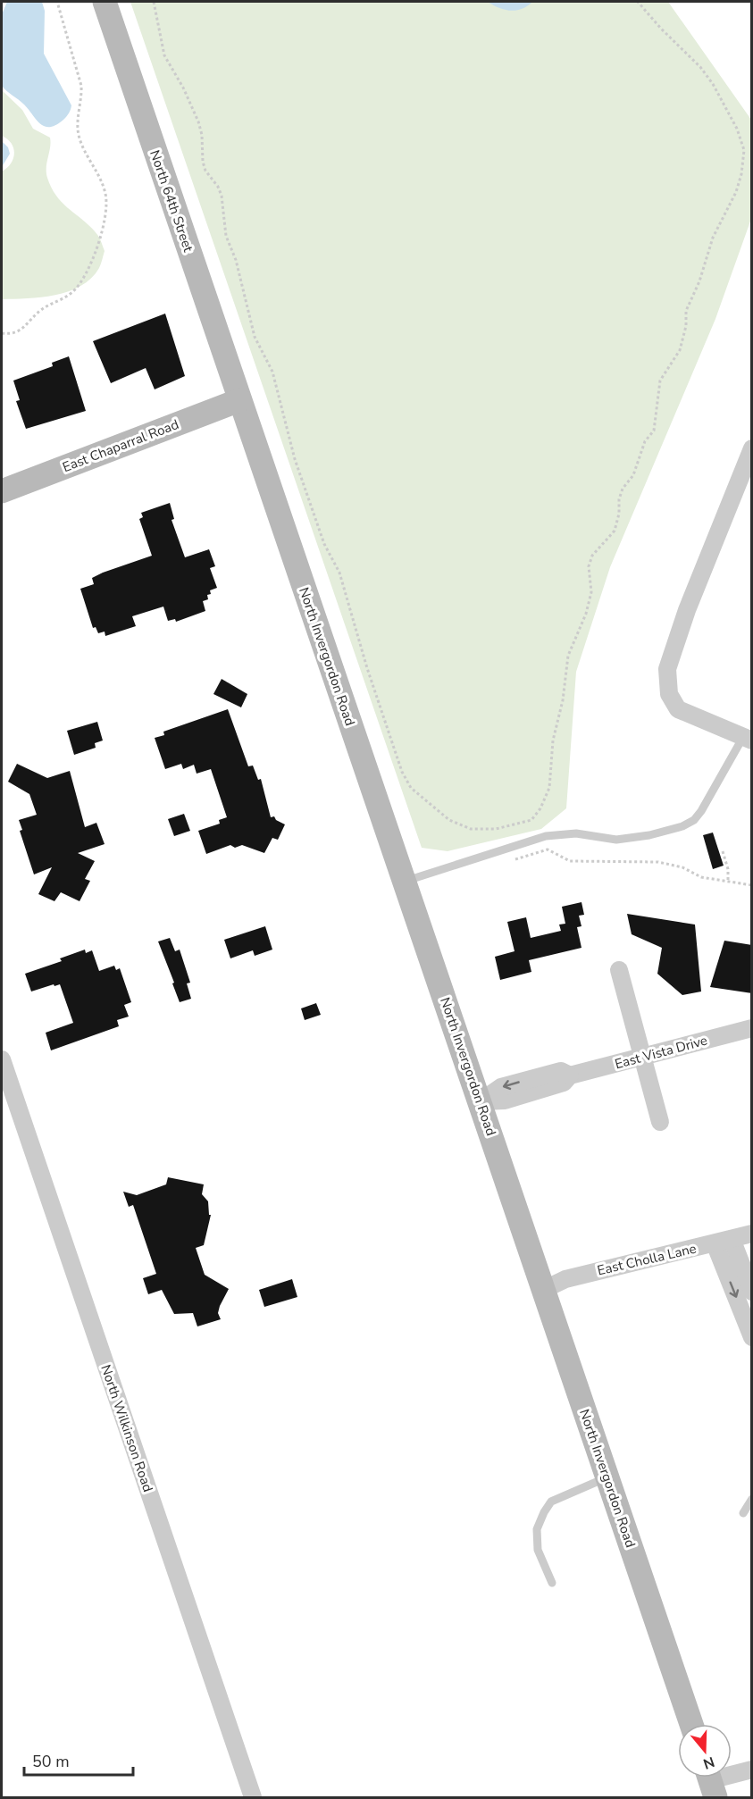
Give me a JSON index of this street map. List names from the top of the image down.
{
  "streets": {
    "street": [
      "North 64th Street",
      "East Chaparral Road",
      "North Invergordon Road",
      "East Vista Drive",
      "East Cholla Lane",
      "North Wilkinson Road"
    ]
  },
  "crossings": [
    ["North 64th Street", "East Chaparral Road"],
    ["North 64th Street", "North Invergordon Road"],
    ["East Chaparral Road", "North Invergordon Road"],
    ["North Invergordon Road", "East Vista Drive"],
    ["North Invergordon Road", "East Cholla Lane"]
  ],
  "scale_bar": "50 m",
  "north": "bottom"
}
